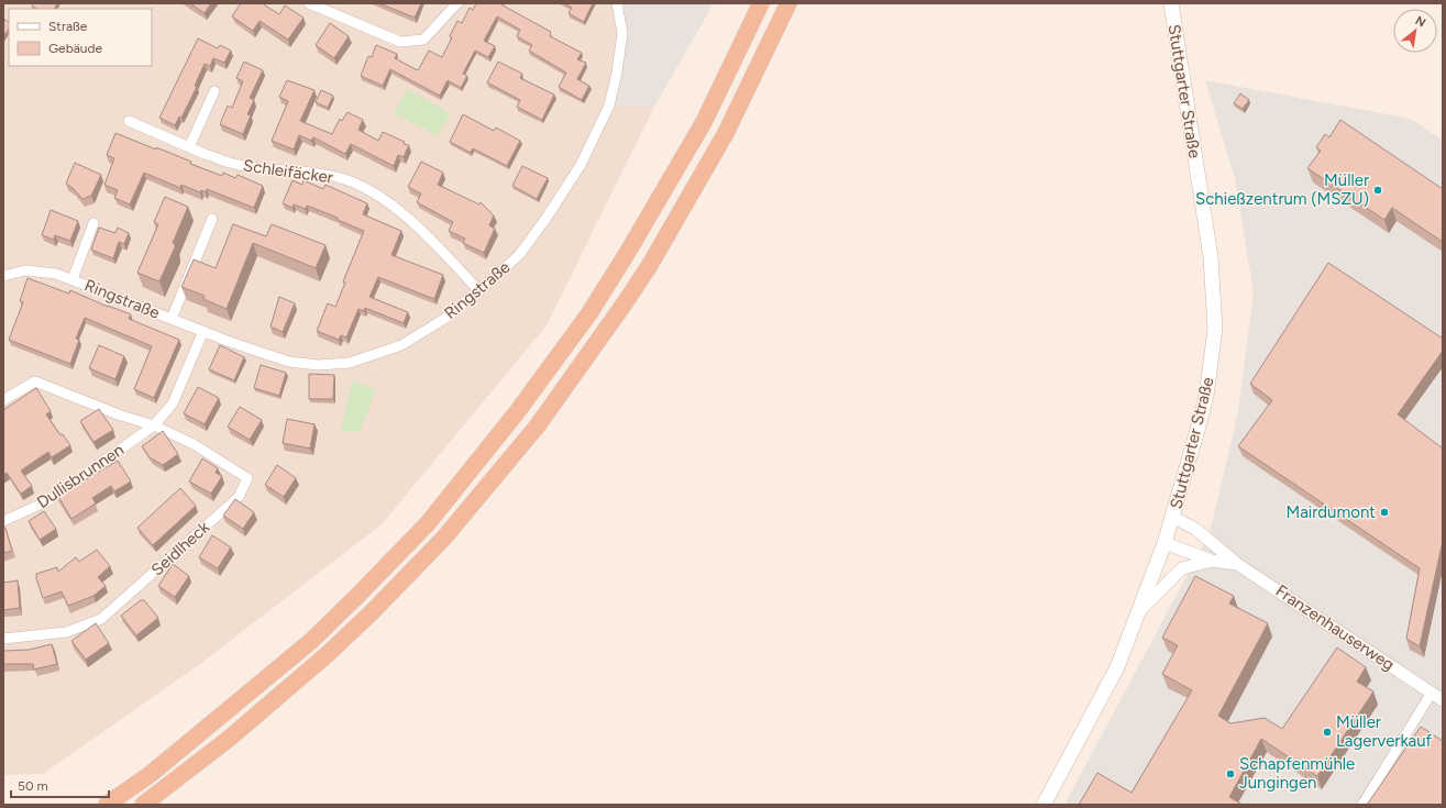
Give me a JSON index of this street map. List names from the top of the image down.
{
  "streets": {
    "main road": ["Stuttgarter Straße"],
    "street": [
      "Schleifäcker",
      "Ringstraße",
      "Dullisbrunnen",
      "Seidlheck",
      "Franzenhauserweg"
    ]
  },
  "crossings": [
    ["Stuttgarter Straße", "Franzenhauserweg"],
    ["Schleifäcker", "Ringstraße"],
    ["Ringstraße", "Dullisbrunnen"],
    ["Dullisbrunnen", "Seidlheck"]
  ],
  "places": [
    "Müller Schießzentrum (MSZU)",
    "Mairdumont",
    "Müller Lagerverkauf",
    "Schapfenmühle Jungingen"
  ],
  "legend": ["Straße", "Gebäude"],
  "scale_bar": "50 m",
  "north": "top right"
}
